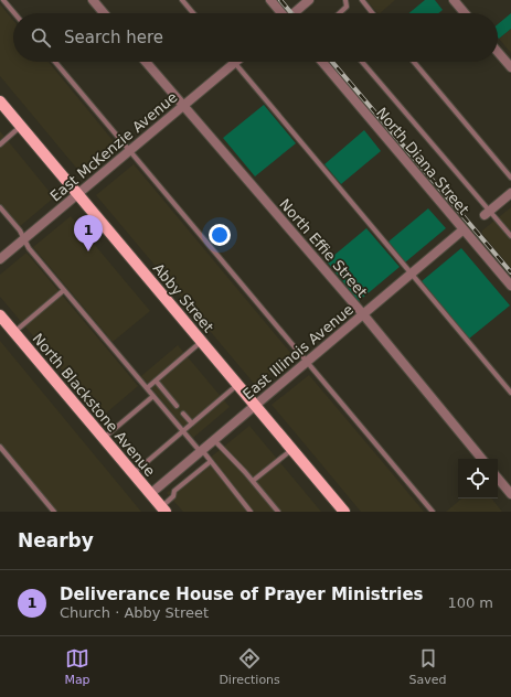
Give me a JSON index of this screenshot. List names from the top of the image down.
{
  "streets": {
    "main road": ["Abby Street", "North Blackstone Avenue"],
    "street": [
      "East McKenzie Avenue",
      "North Diana Street",
      "North Effie Street",
      "East Illinois Avenue"
    ]
  },
  "crossings": [
    ["East McKenzie Avenue", "North Effie Street"],
    ["East McKenzie Avenue", "Abby Street"],
    ["North Diana Street", "East Illinois Avenue"],
    ["North Effie Street", "East Illinois Avenue"],
    ["Abby Street", "East Illinois Avenue"],
    ["East Illinois Avenue", "North Blackstone Avenue"]
  ],
  "page": {
    "search": "Search here",
    "pins": "1",
    "heading": "Nearby",
    "list": [
      {
        "mark": "1",
        "name": "Deliverance House of Prayer Ministries",
        "note": "Church · Abby Street",
        "value": "100 m"
      }
    ],
    "nav": ["Map", "Directions", "Saved"]
  }
}
